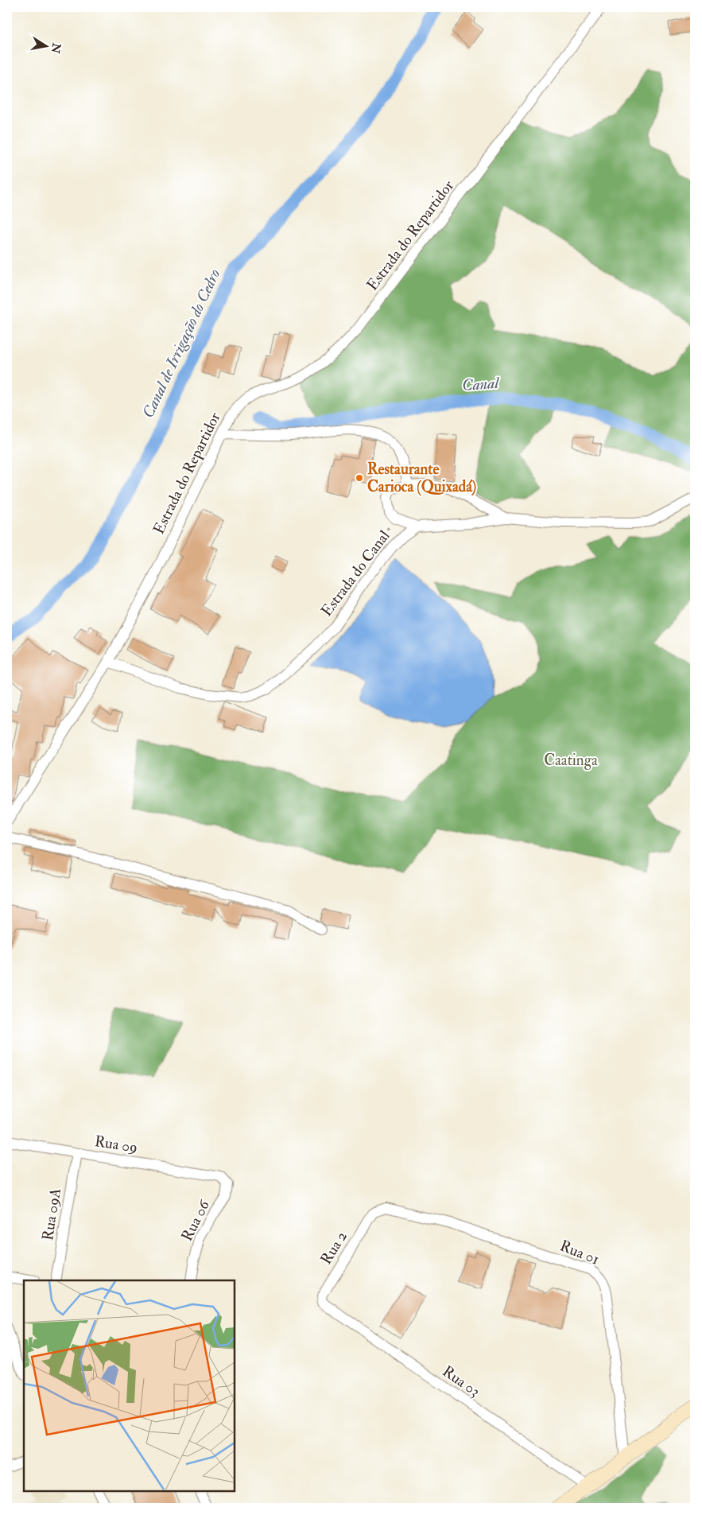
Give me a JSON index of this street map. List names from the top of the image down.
{
  "streets": {
    "street": [
      "Estrada do Repartidor",
      "Estrada do Canal",
      "Rua 09",
      "Rua 09A",
      "Rua 06",
      "Rua 2",
      "Rua 01",
      "Rua 03"
    ]
  },
  "crossings": [
    ["Estrada do Repartidor", "Estrada do Canal"],
    ["Rua 09", "Rua 09A"],
    ["Rua 09", "Rua 06"],
    ["Rua 2", "Rua 01"],
    ["Rua 2", "Rua 03"]
  ],
  "water": ["Canal de Irrigação do Cedro", "Canal"],
  "parks": ["Caatinga"],
  "places": ["Restaurante Carioca (Quixadá)"],
  "north": "right"
}
